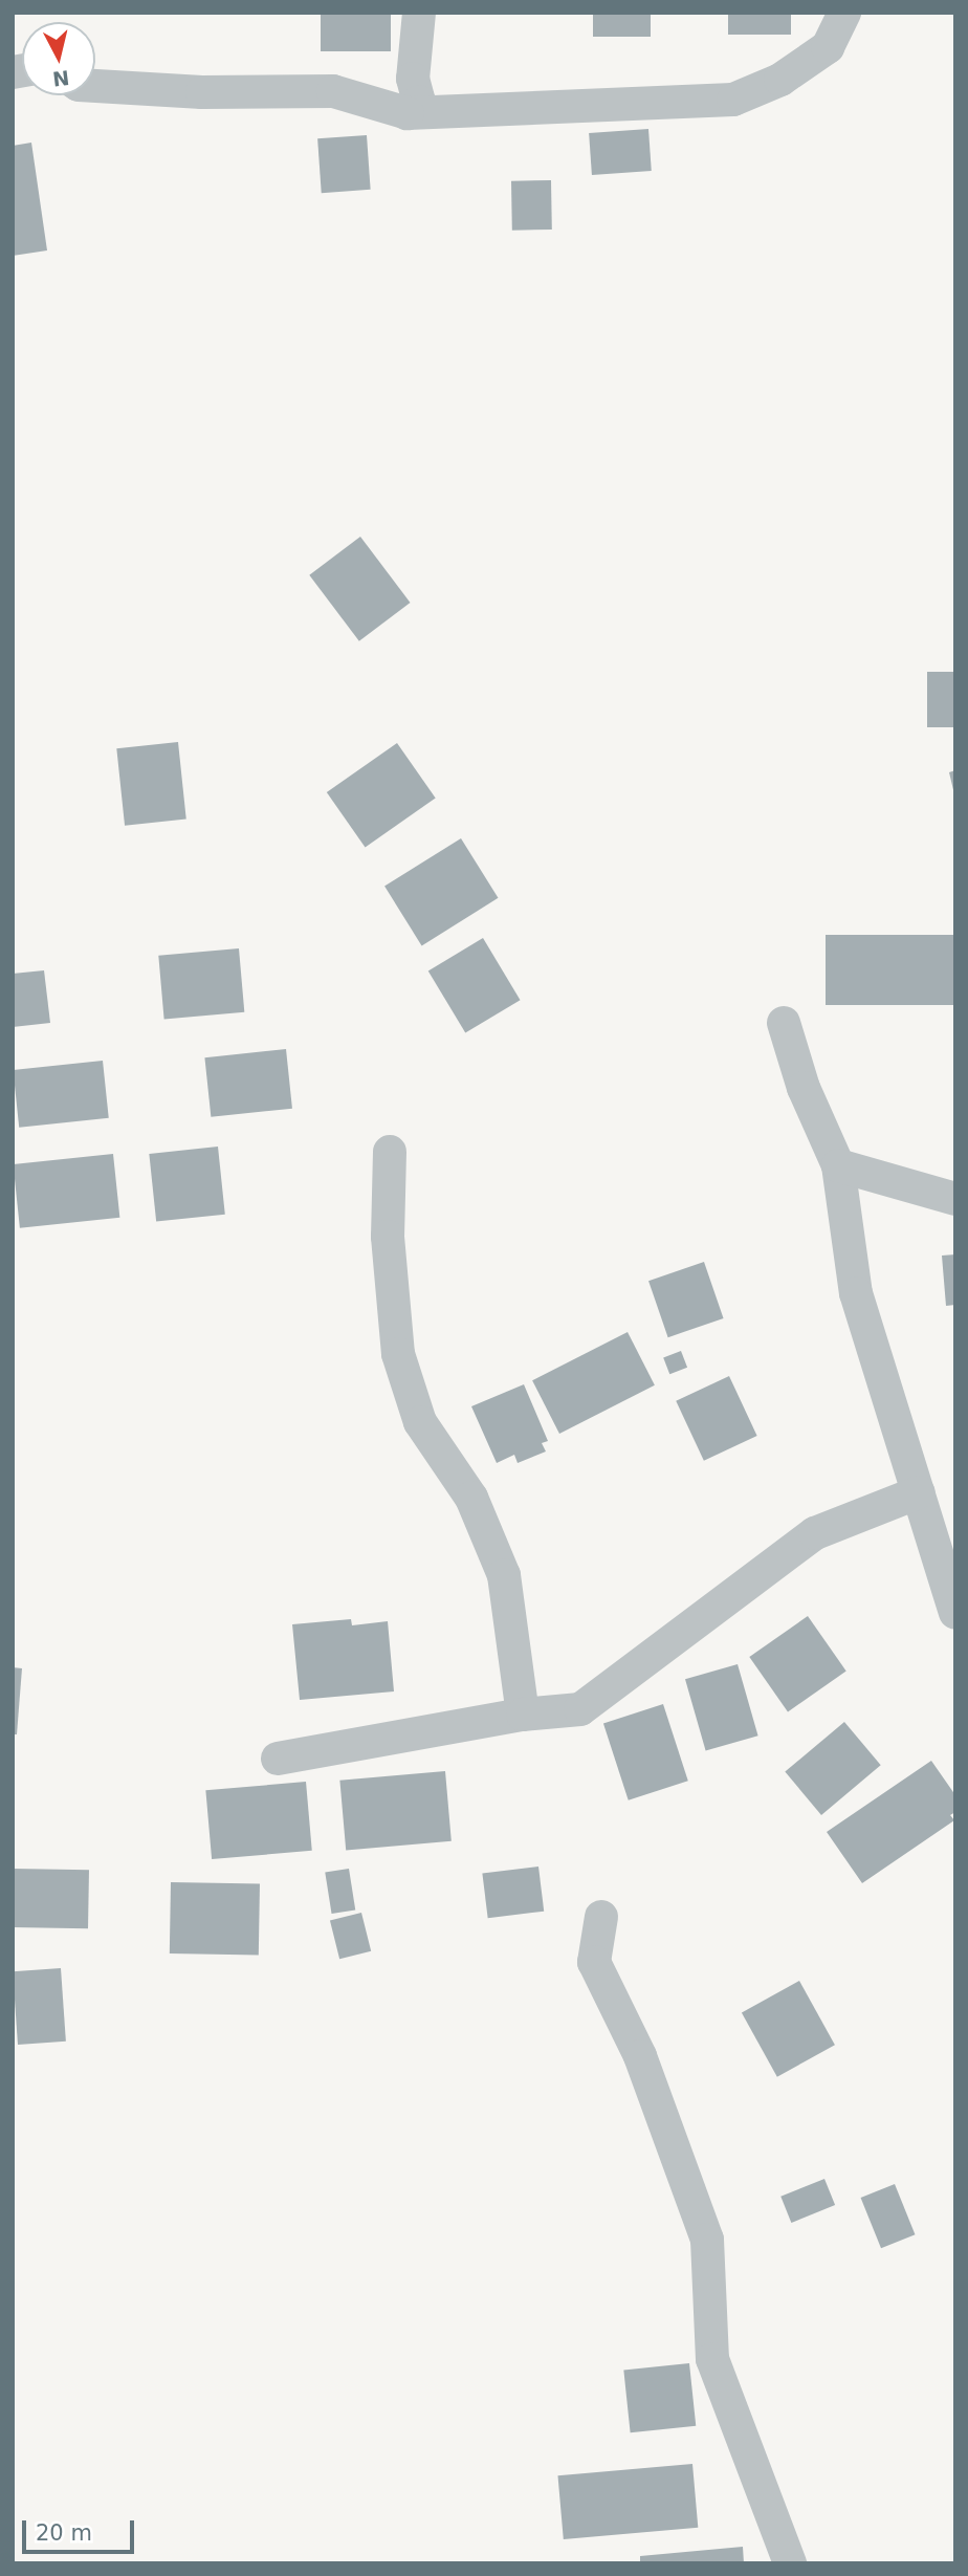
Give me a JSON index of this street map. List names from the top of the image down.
{
  "scale_bar": "20 m",
  "north": "bottom"
}
